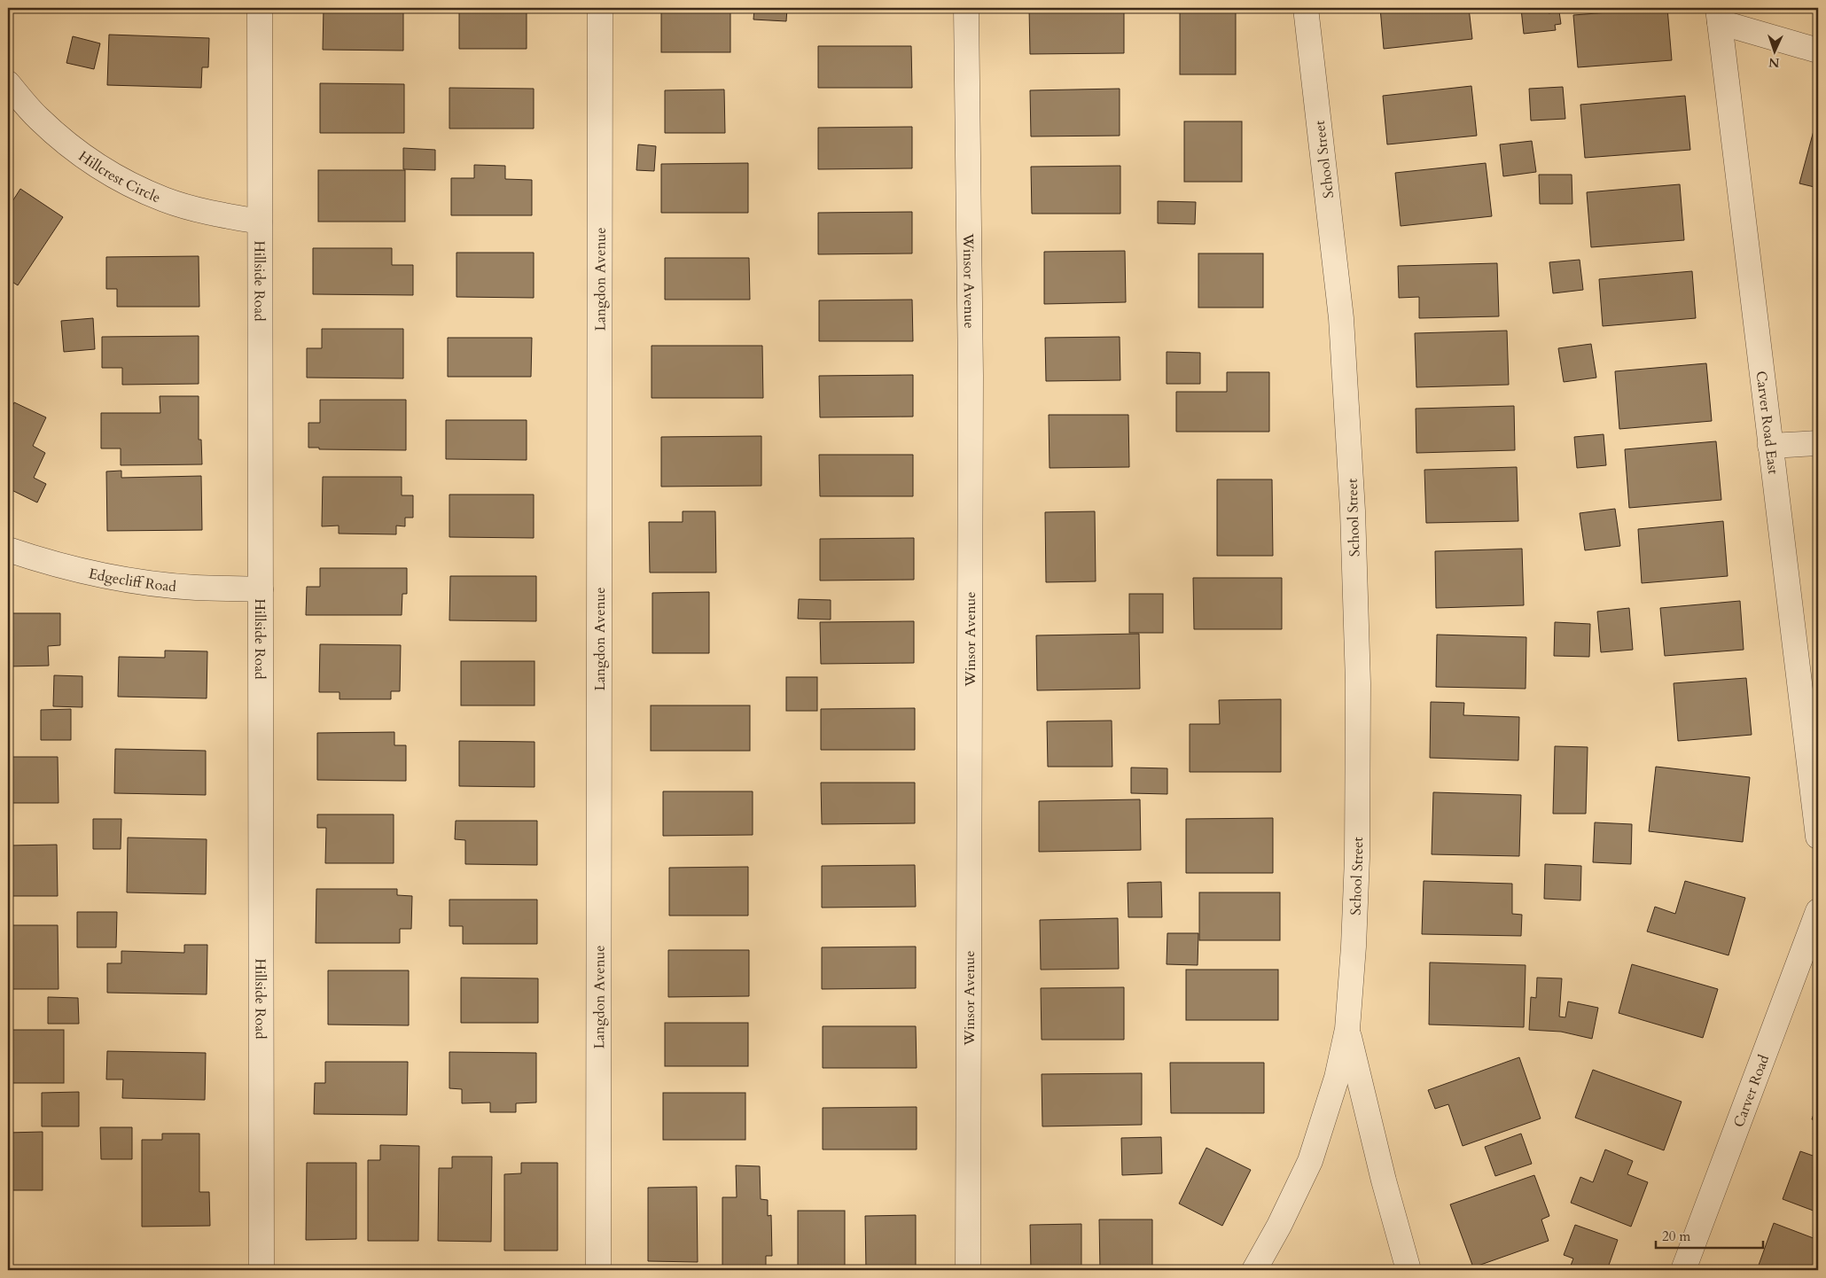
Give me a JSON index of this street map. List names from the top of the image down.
{
  "streets": {
    "street": [
      "School Street",
      "Hillcrest Circle",
      "Hillside Road",
      "Langdon Avenue",
      "Winsor Avenue",
      "Carver Road East",
      "Edgecliff Road",
      "Carver Road"
    ]
  },
  "crossings": [
    ["Hillcrest Circle", "Hillside Road"],
    ["Hillside Road", "Edgecliff Road"]
  ],
  "scale_bar": "20 m",
  "north": "bottom"
}
